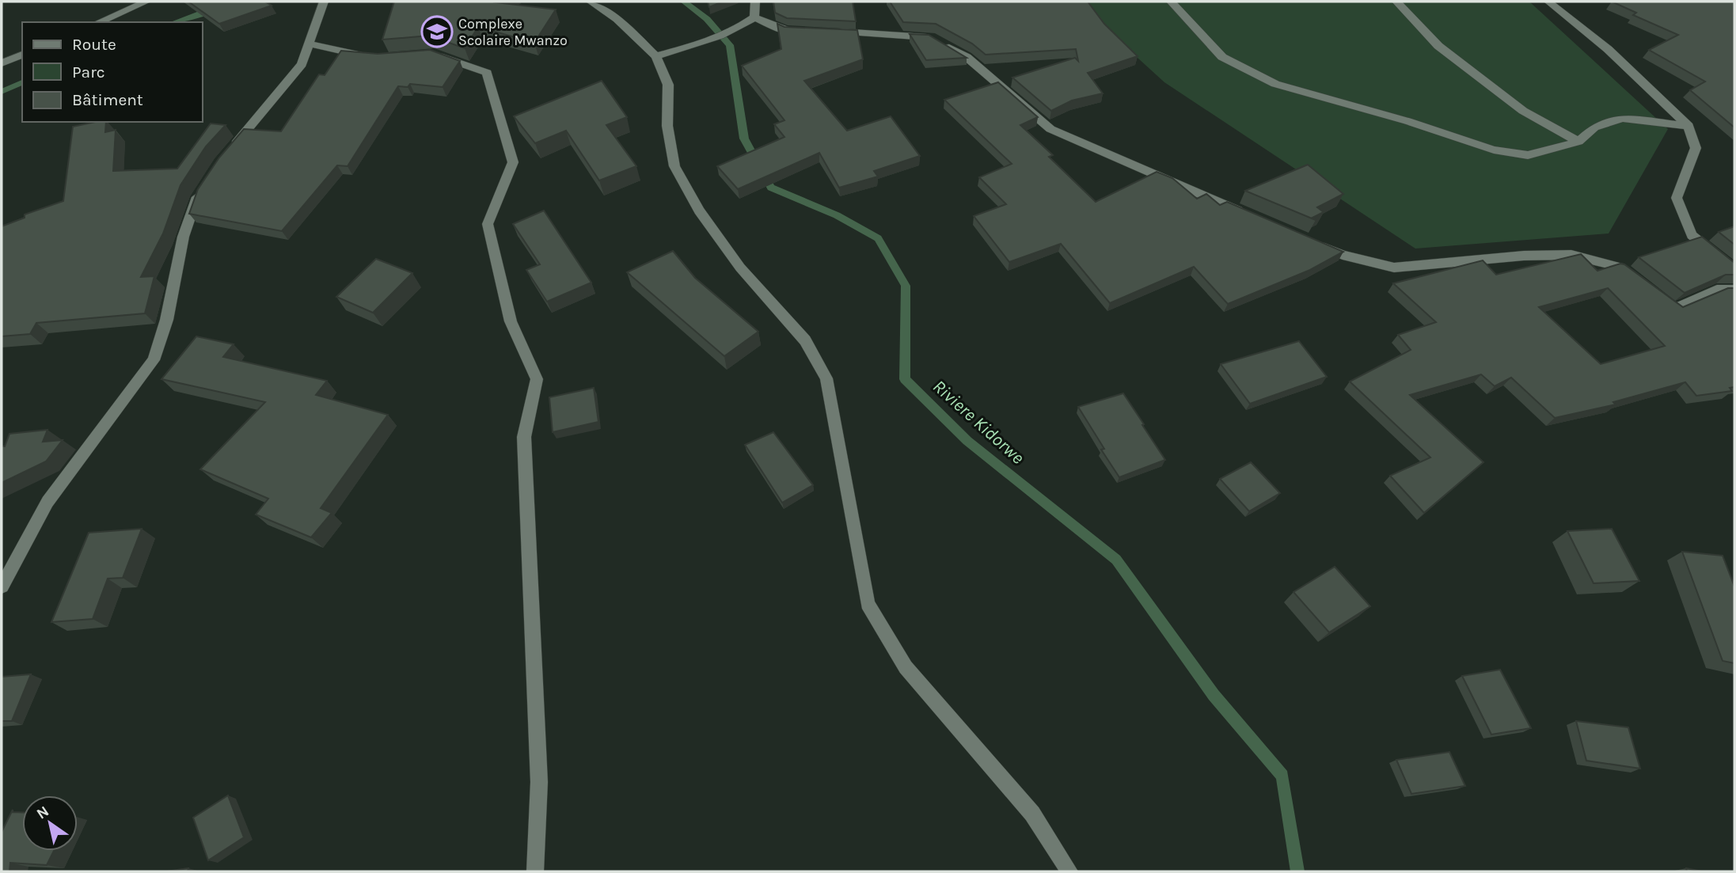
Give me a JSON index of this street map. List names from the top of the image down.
{
  "water": ["Riviere Kidorwe"],
  "places": {
    "school or university": ["Complexe Scolaire Mwanzo"]
  },
  "legend": ["Route", "Parc", "Bâtiment"],
  "north": "top left"
}
